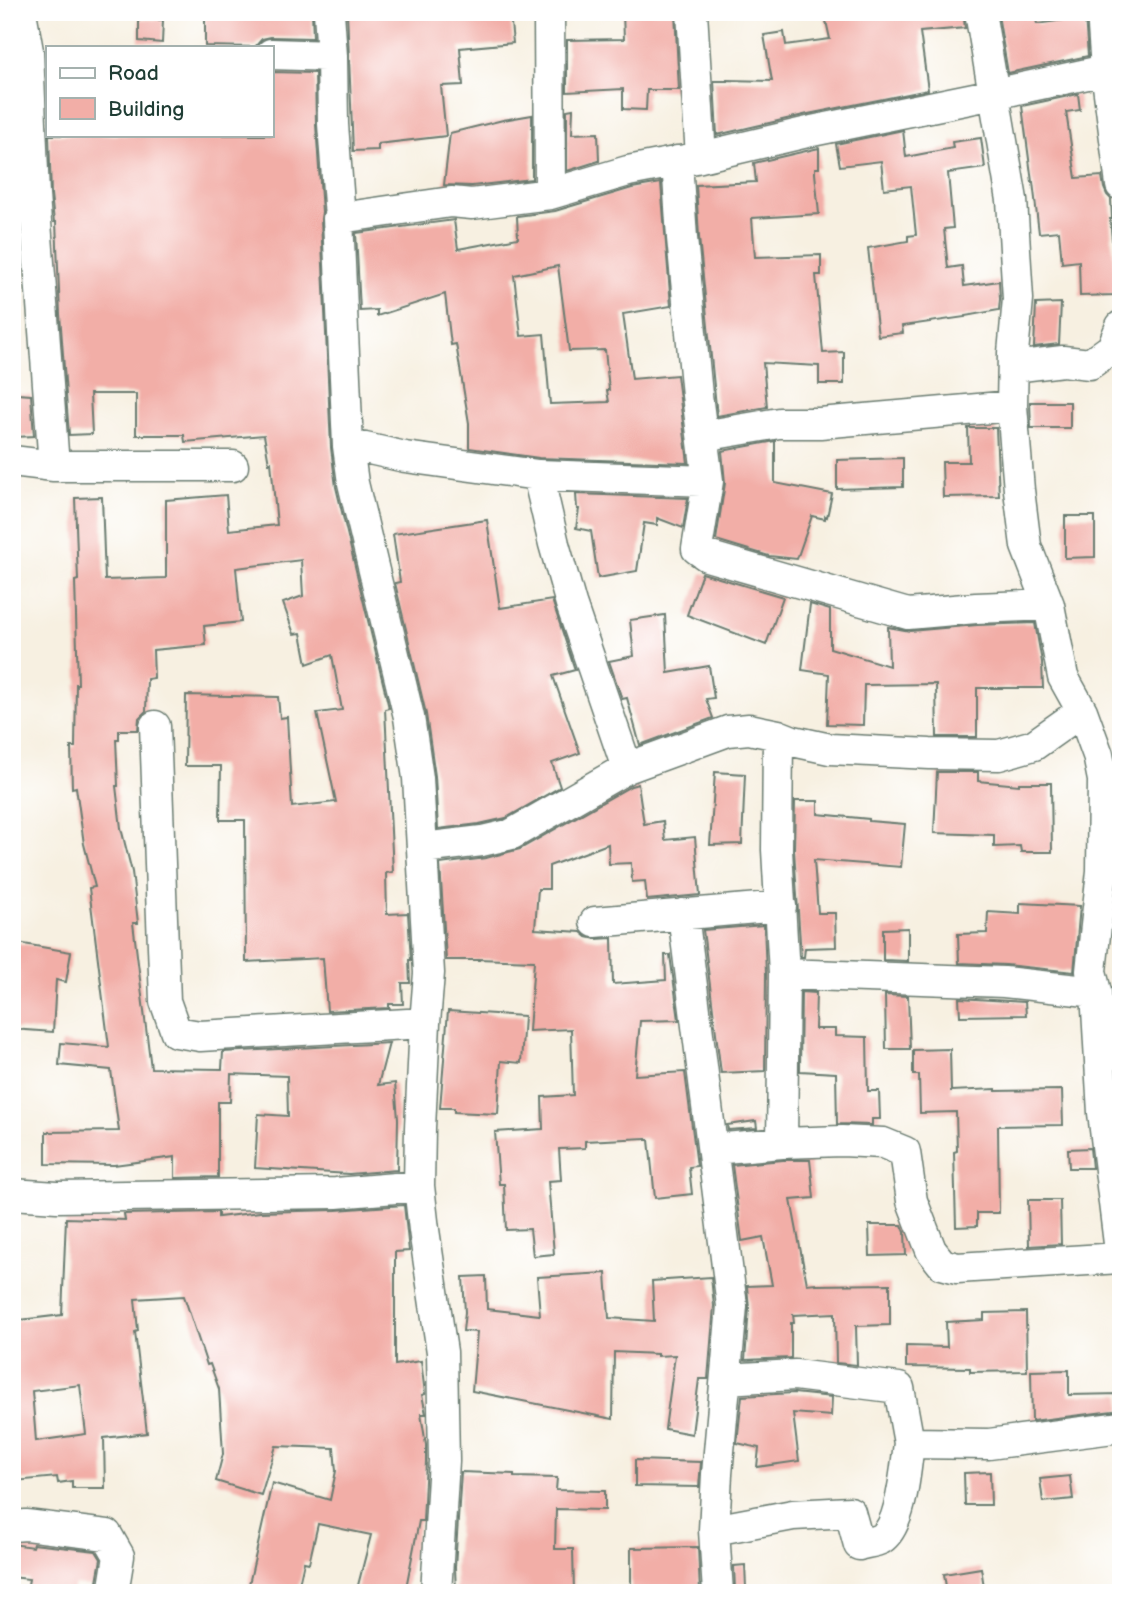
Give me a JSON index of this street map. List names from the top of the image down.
{
  "legend": ["Road", "Building"]
}
